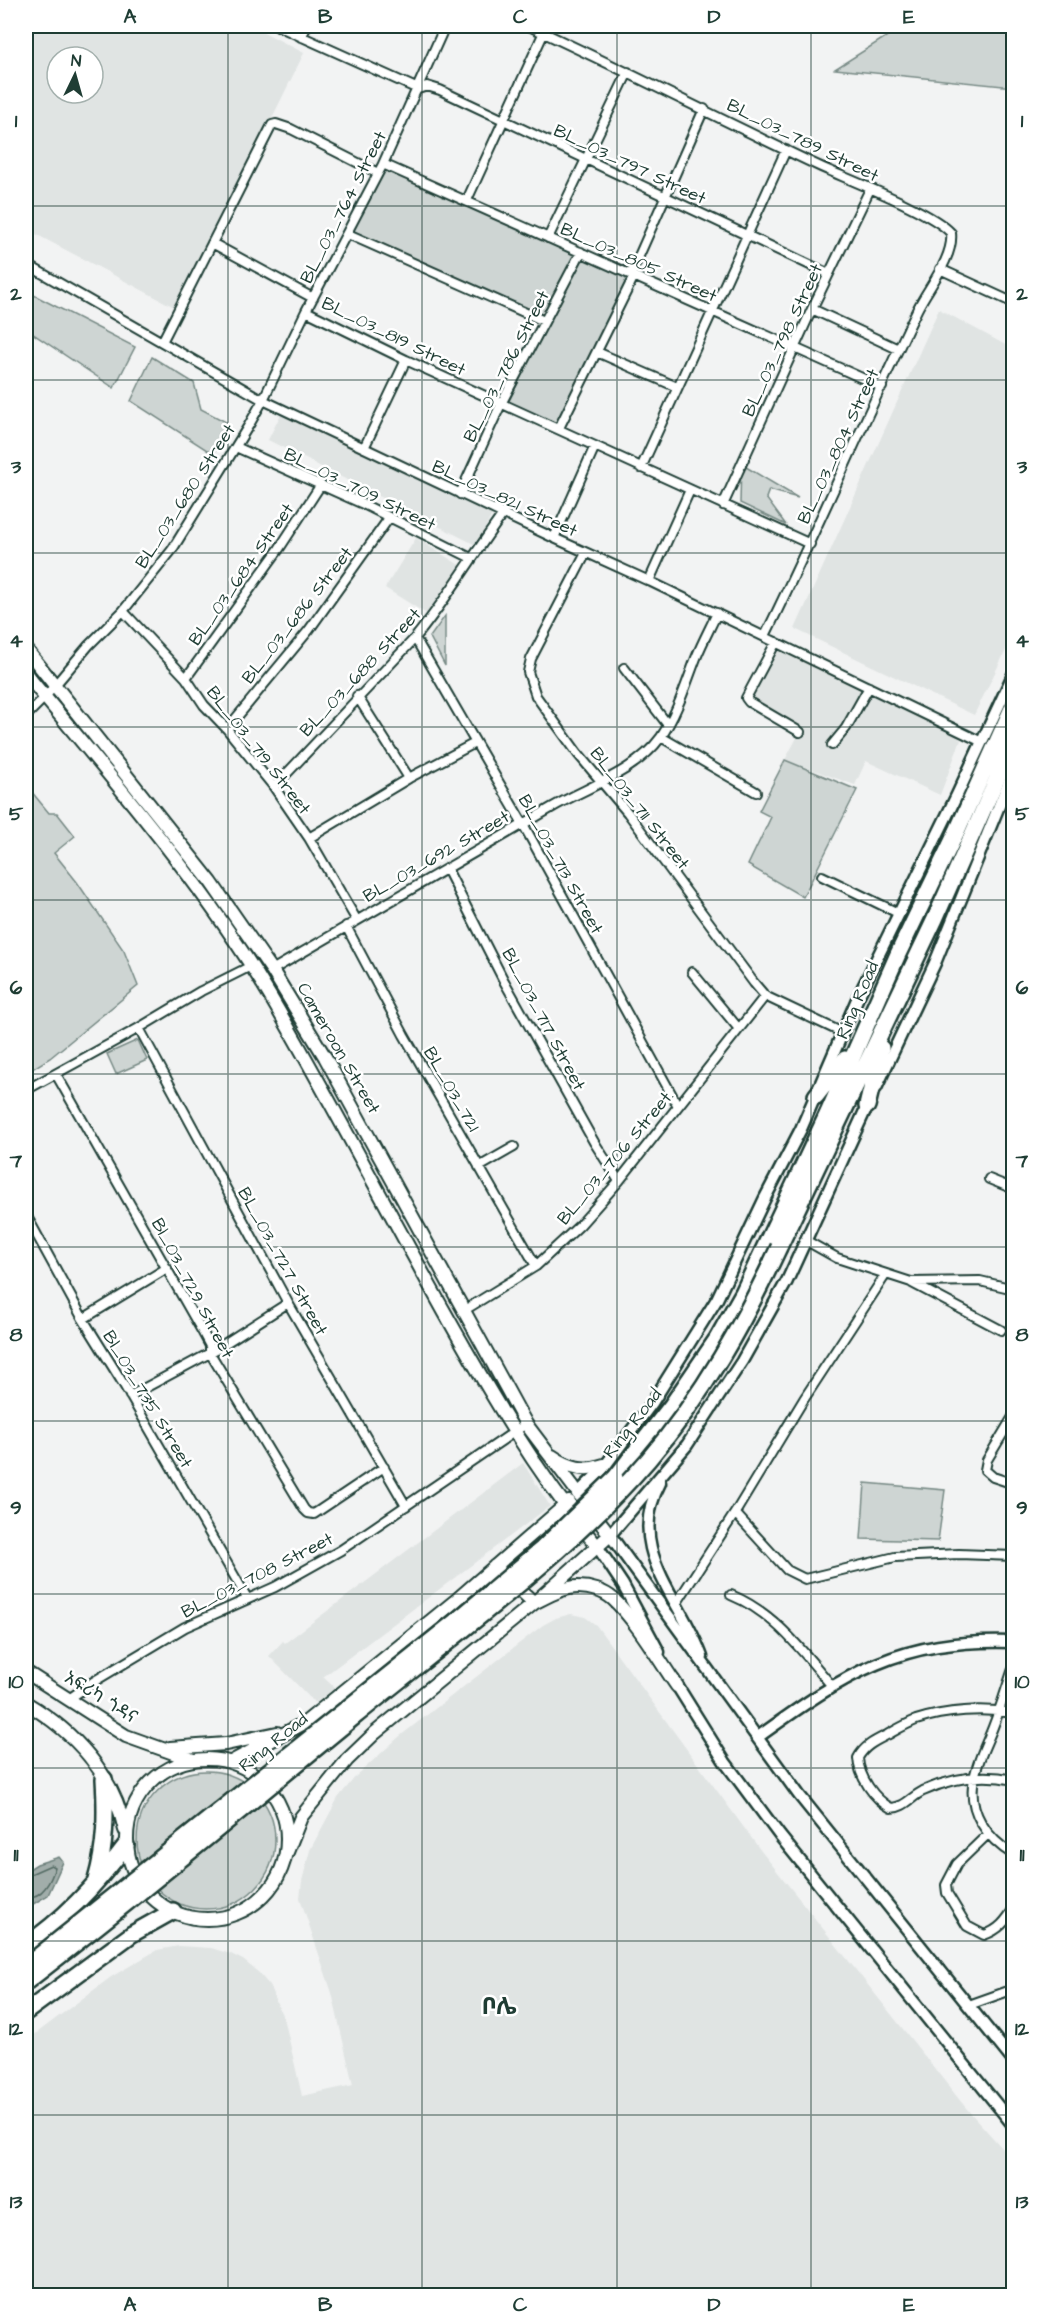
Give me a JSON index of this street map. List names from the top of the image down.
{
  "streets": {
    "highway": ["Ring Road"],
    "main road": ["Cameroon Street", "አፍሪካ ጎዳና"],
    "street": [
      "BL_03_789 Street",
      "BL_03_797 Street",
      "BL_03_764 Street",
      "BL_03_805 Street",
      "BL_03_819 Street",
      "BL_03_798 Street",
      "BL_03_786 Street",
      "BL_03_804 Street",
      "BL_03_709 Street",
      "BL_03_680 Street",
      "BL_03_821 Street",
      "BL_03_684 Street",
      "BL_03_686 Street",
      "BL_03_688 Street",
      "BL_03_719 Street",
      "BL_03_711 Street",
      "BL_03_692 Street",
      "BL_03_713 Street",
      "BL_03_717 Street",
      "BL_03_721",
      "BL_03_706 Street.",
      "BL_03_727 Street",
      "Bl_03_729 Street",
      "Bl_03_735 Street",
      "BL_03_708 Street"
    ]
  },
  "crossings": [
    ["BL_03_789 Street", "BL_03_798 Street"],
    ["BL_03_789 Street", "BL_03_804 Street"],
    ["BL_03_797 Street", "BL_03_764 Street"],
    ["BL_03_797 Street", "BL_03_798 Street"],
    ["BL_03_764 Street", "BL_03_805 Street"],
    ["BL_03_764 Street", "BL_03_819 Street"],
    ["BL_03_764 Street", "BL_03_680 Street"],
    ["BL_03_764 Street", "BL_03_821 Street"],
    ["BL_03_805 Street", "BL_03_798 Street"],
    ["BL_03_805 Street", "BL_03_786 Street"],
    ["BL_03_805 Street", "BL_03_804 Street"],
    ["BL_03_819 Street", "BL_03_798 Street"],
    ["BL_03_819 Street", "BL_03_786 Street"],
    ["BL_03_819 Street", "BL_03_804 Street"],
    ["BL_03_786 Street", "BL_03_821 Street"],
    ["BL_03_804 Street", "BL_03_821 Street"],
    ["BL_03_709 Street", "BL_03_680 Street"],
    ["BL_03_709 Street", "BL_03_684 Street"],
    ["BL_03_709 Street", "BL_03_686 Street"],
    ["BL_03_709 Street", "BL_03_688 Street"],
    ["BL_03_680 Street", "BL_03_821 Street"],
    ["BL_03_680 Street", "BL_03_719 Street"],
    ["BL_03_680 Street", "Cameroon Street"],
    ["BL_03_821 Street", "BL_03_688 Street"],
    ["BL_03_821 Street", "BL_03_711 Street"],
    ["BL_03_821 Street", "BL_03_692 Street"],
    ["BL_03_821 Street", "Ring Road"],
    ["BL_03_684 Street", "BL_03_719 Street"],
    ["BL_03_686 Street", "BL_03_719 Street"],
    ["BL_03_688 Street", "BL_03_719 Street"],
    ["BL_03_688 Street", "BL_03_713 Street"],
    ["BL_03_719 Street", "BL_03_692 Street"],
    ["BL_03_711 Street", "BL_03_692 Street"],
    ["BL_03_711 Street", "Ring Road"],
    ["BL_03_711 Street", "BL_03_706 Street."],
    ["BL_03_692 Street", "BL_03_713 Street"],
    ["BL_03_692 Street", "BL_03_717 Street"],
    ["BL_03_692 Street", "Cameroon Street"],
    ["BL_03_692 Street", "BL_03_721"],
    ["BL_03_713 Street", "BL_03_706 Street."],
    ["Ring Road", "Cameroon Street"],
    ["Ring Road", "አፍሪካ ጎዳና"],
    ["BL_03_717 Street", "BL_03_706 Street."],
    ["Cameroon Street", "BL_03_706 Street."],
    ["Cameroon Street", "BL_03_708 Street"],
    ["BL_03_721", "BL_03_706 Street."],
    ["BL_03_727 Street", "Bl_03_729 Street"],
    ["BL_03_727 Street", "BL_03_708 Street"],
    ["Bl_03_735 Street", "BL_03_708 Street"],
    ["BL_03_708 Street", "አፍሪካ ጎዳና"]
  ],
  "districts": ["ቦሌ"],
  "north": "top",
  "grid": {
    "columns": [
      "A",
      "B",
      "C",
      "D",
      "E"
    ],
    "rows": [
      "1",
      "2",
      "3",
      "4",
      "5",
      "6",
      "7",
      "8",
      "9",
      "10",
      "11",
      "12",
      "13"
    ]
  }
}
